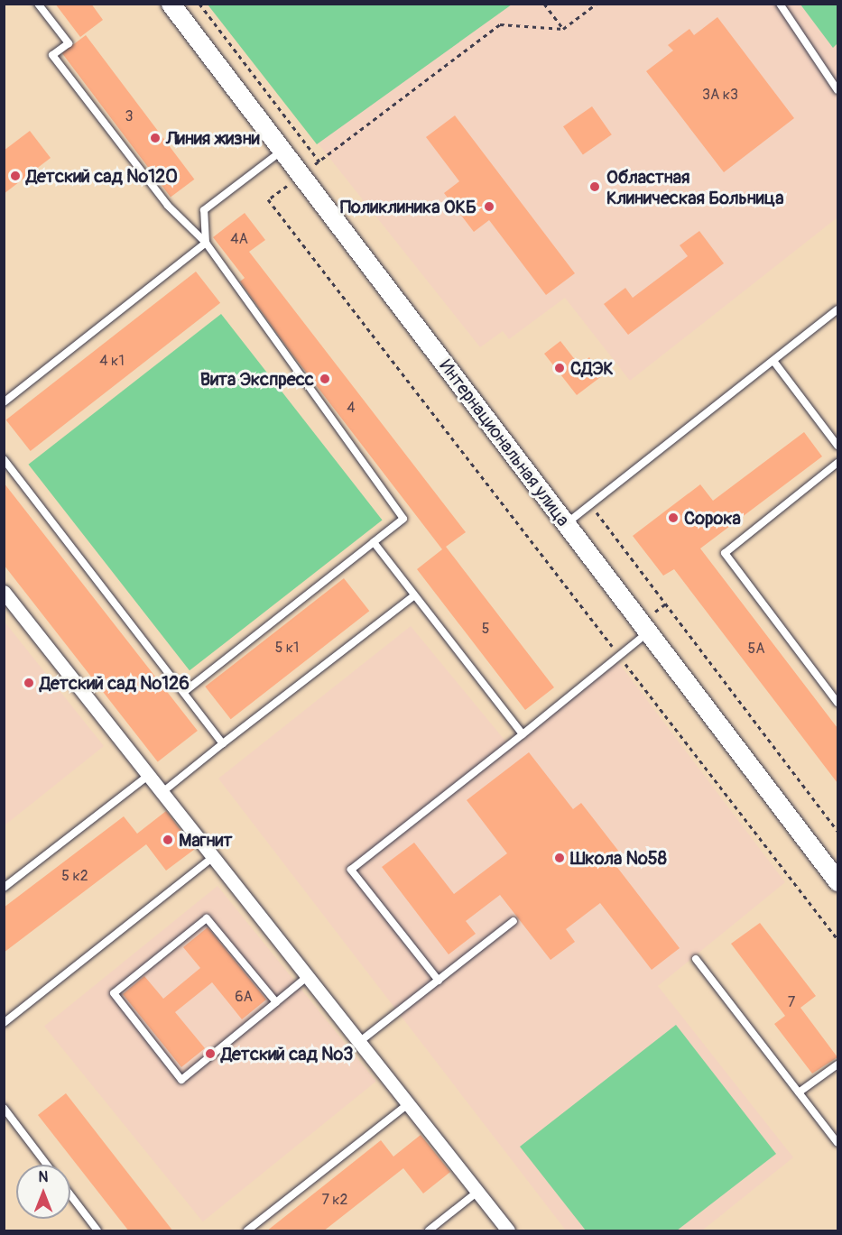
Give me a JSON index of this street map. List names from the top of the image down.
{
  "streets": {
    "main road": ["Интернациональная улица"]
  },
  "places": [
    "Линия жизни",
    "Детский сад №120",
    "Областная Клиническая Больница",
    "Поликлиника ОКБ",
    "СДЭК",
    "Вита Экспресс",
    "Сорока",
    "Детский сад №126",
    "Магнит",
    "Школа №58",
    "Детский сад №3"
  ],
  "house_numbers": [
    "3А к3",
    "3",
    "4А",
    "4 к1",
    "4",
    "5",
    "5 к1",
    "5А",
    "5 к2",
    "6А",
    "7",
    "7 к2"
  ],
  "north": "top"
}
